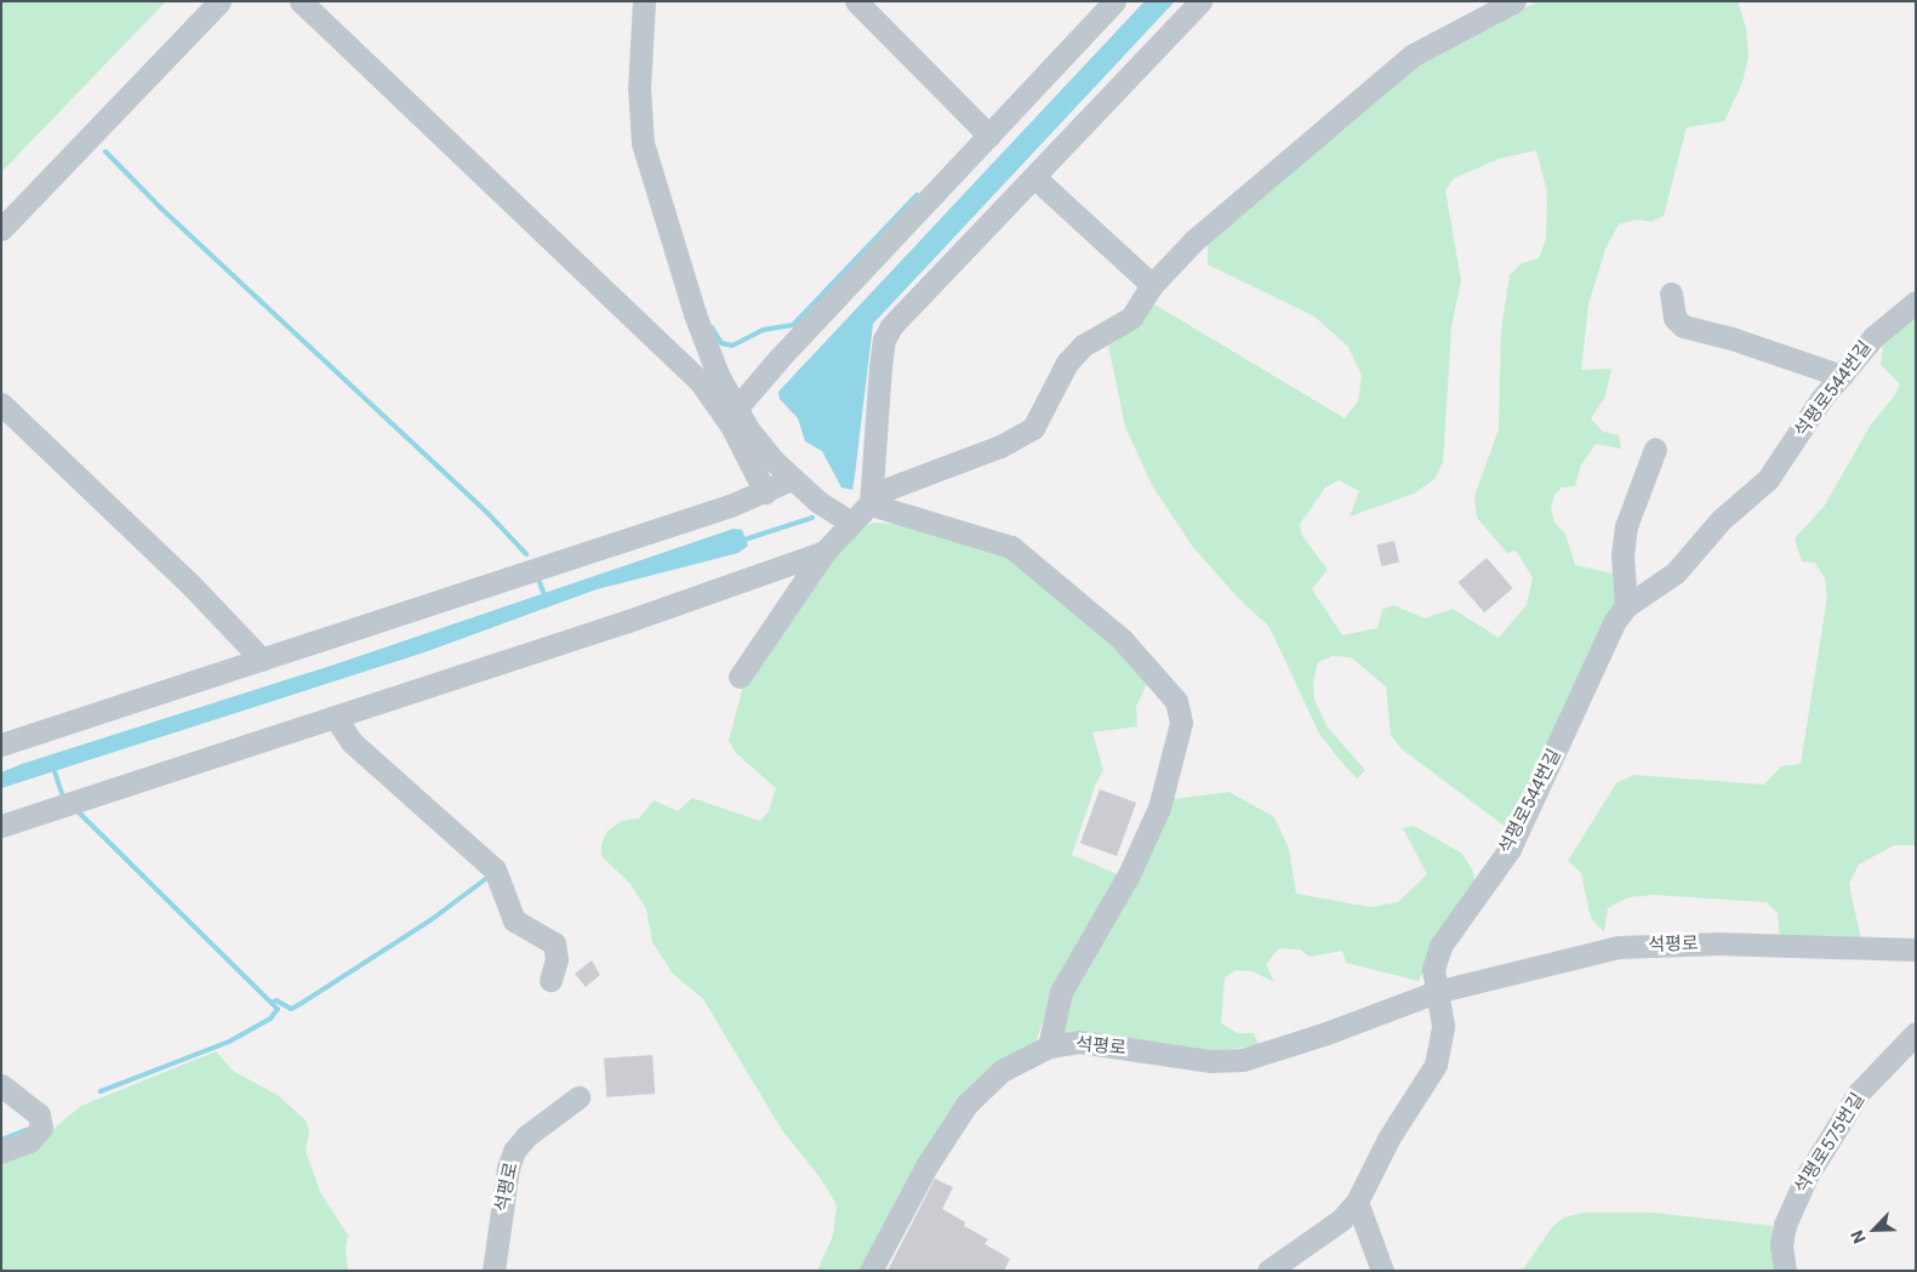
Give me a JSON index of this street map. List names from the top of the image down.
{
  "streets": {
    "street": ["석평로544번길", "석평로", "석평로575번길"]
  },
  "crossings": [
    ["석평로544번길", "석평로"]
  ],
  "north": "bottom left"
}
